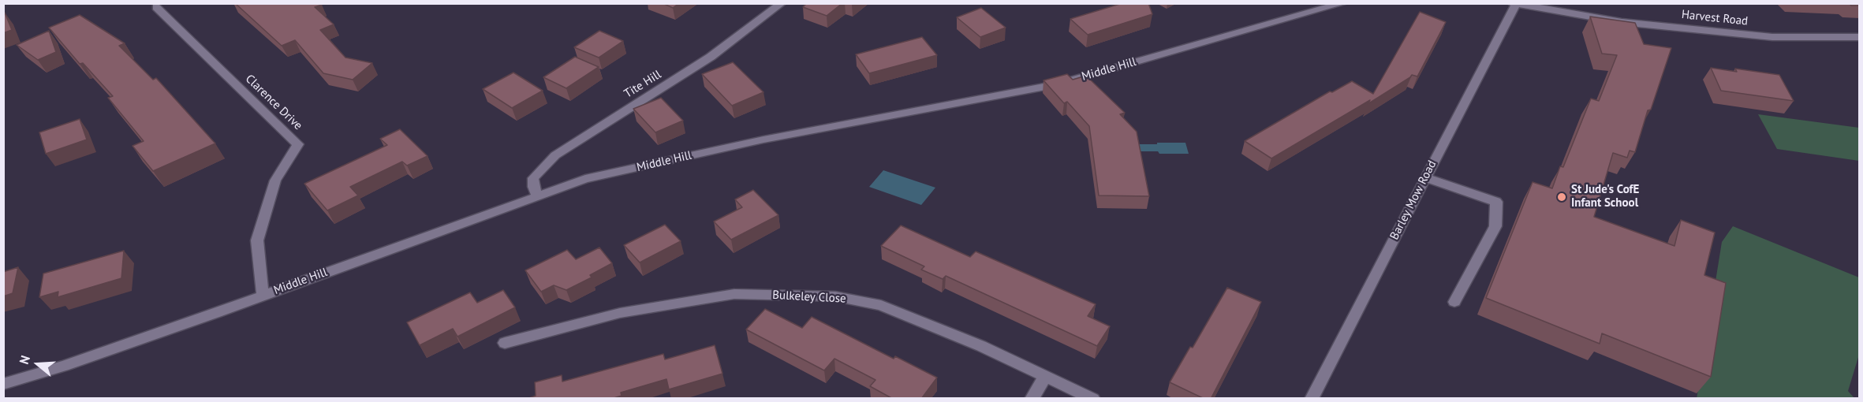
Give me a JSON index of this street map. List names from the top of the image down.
{
  "streets": {
    "street": [
      "Harvest Road",
      "Middle Hill",
      "Tite Hill",
      "Clarence Drive",
      "Barley Mow Road",
      "Bulkeley Close"
    ]
  },
  "crossings": [
    ["Harvest Road", "Barley Mow Road"],
    ["Middle Hill", "Tite Hill"],
    ["Middle Hill", "Clarence Drive"]
  ],
  "places": ["St Jude's CofE Infant School"],
  "north": "left"
}
